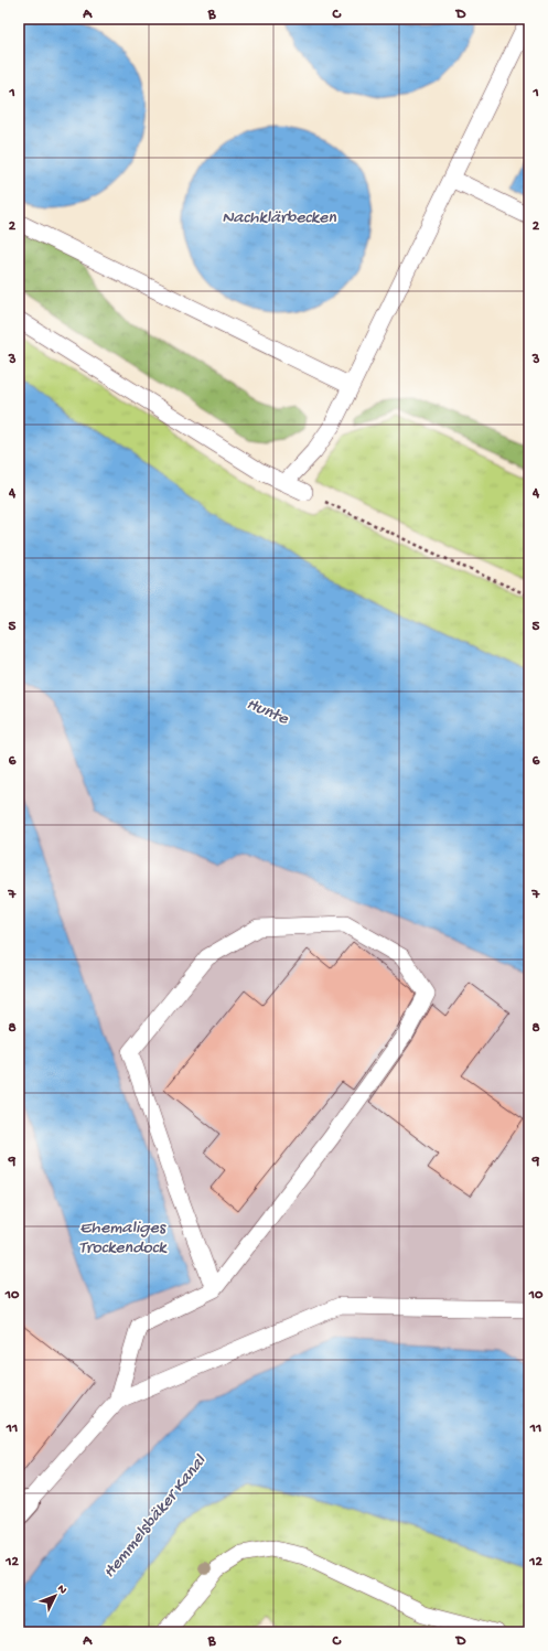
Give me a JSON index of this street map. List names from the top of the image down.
{
  "water": [
    "Nachklärbecken",
    "Hunte",
    "Ehemaliges Trockendock",
    "Hemmelsbäker Kanal"
  ],
  "north": "top right",
  "grid": {
    "columns": [
      "A",
      "B",
      "C",
      "D"
    ],
    "rows": [
      "1",
      "2",
      "3",
      "4",
      "5",
      "6",
      "7",
      "8",
      "9",
      "10",
      "11",
      "12"
    ]
  }
}
